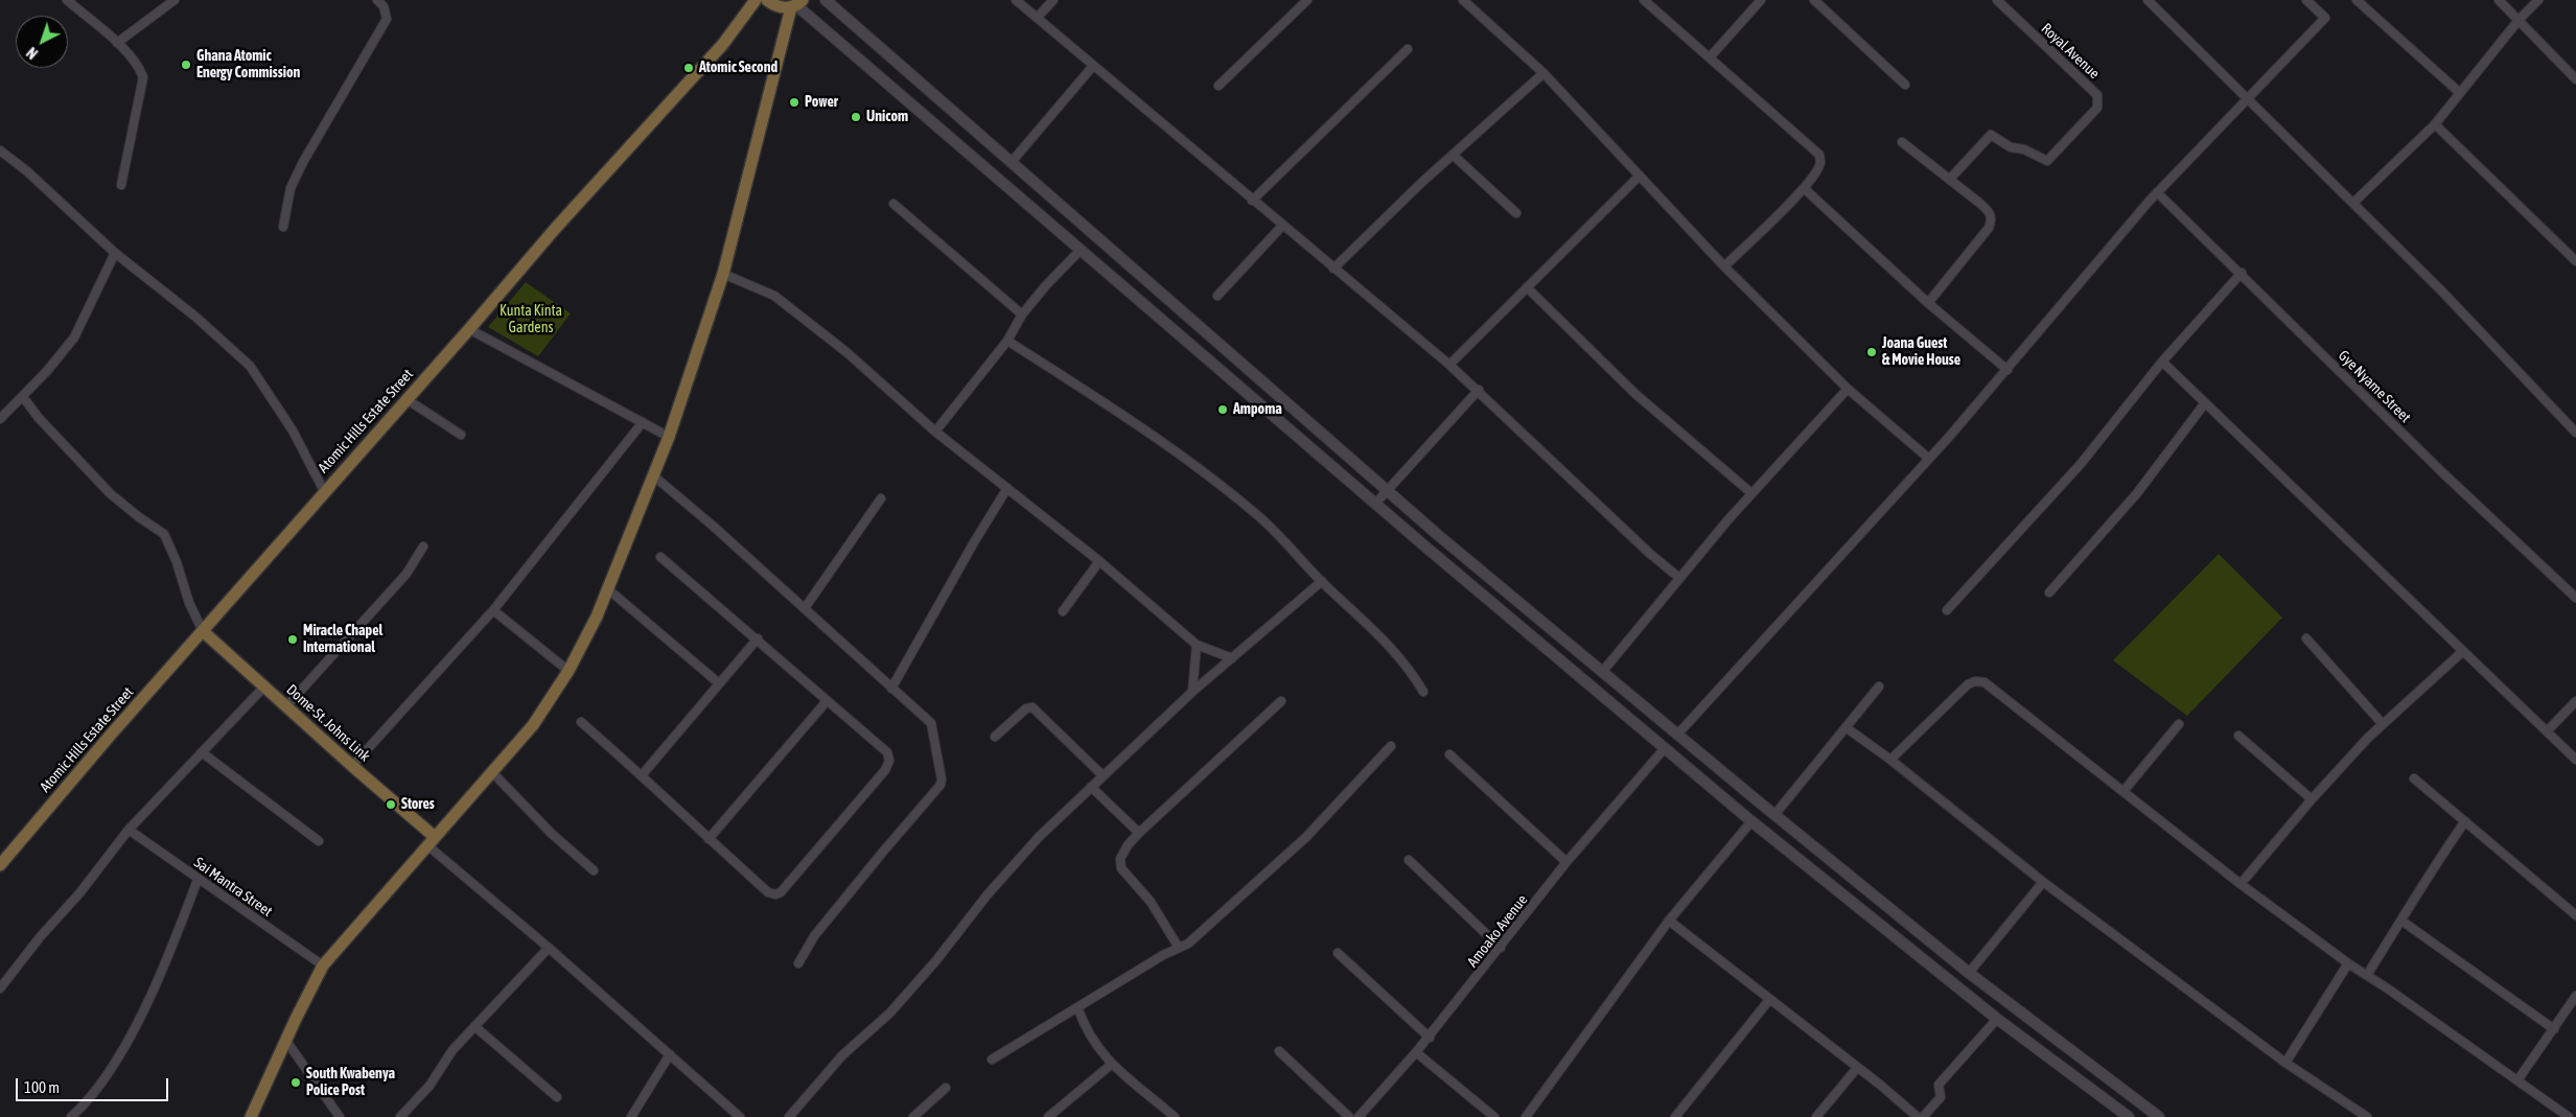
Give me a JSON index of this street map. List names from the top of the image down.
{
  "streets": {
    "main road": ["Atomic Hills Estate Street", "Dome-St. Johns Link"],
    "street": [
      "Royal Avenue",
      "Gye Nyame Street",
      "Sai Mantra Street",
      "Amoako Avenue"
    ]
  },
  "crossings": [
    ["Atomic Hills Estate Street", "Dome-St. Johns Link"]
  ],
  "parks": ["Kunta Kinta Gardens"],
  "places": [
    "Ghana Atomic Energy Commission",
    "Atomic Second",
    "Power",
    "Unicom",
    "Joana Guest & Movie House",
    "Ampoma",
    "Miracle Chapel International",
    "Stores",
    "South Kwabenya Police Post"
  ],
  "scale_bar": "100 m",
  "north": "bottom left"
}
